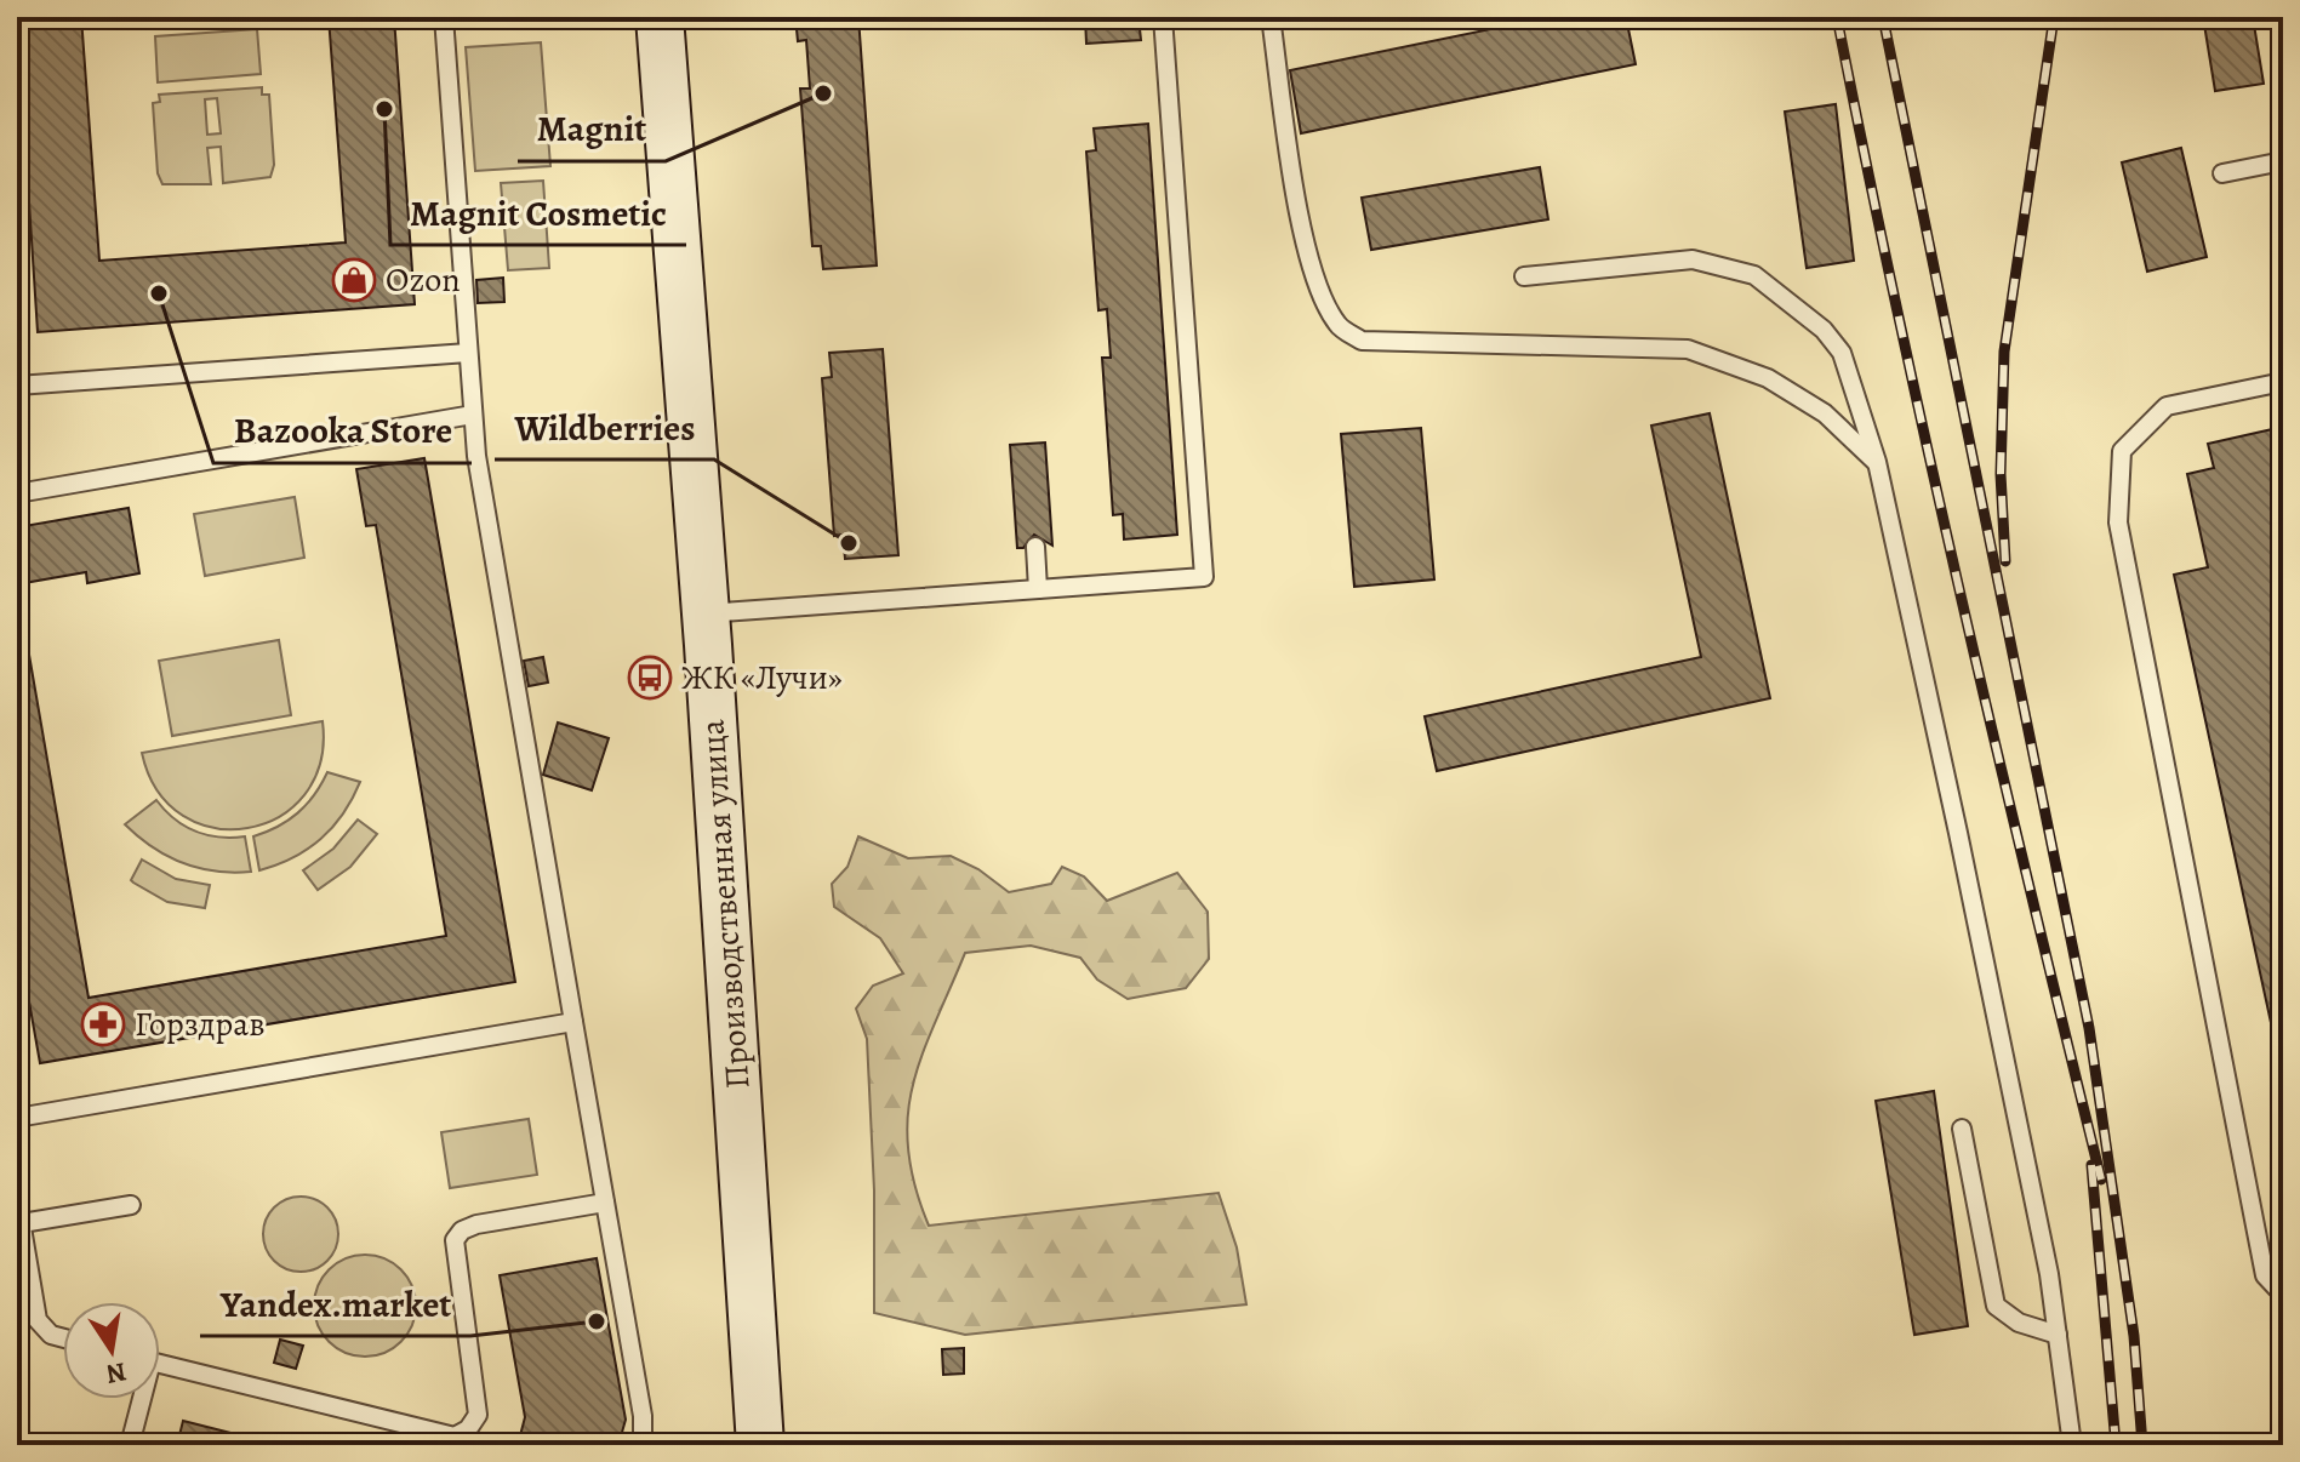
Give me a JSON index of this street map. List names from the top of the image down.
{
  "streets": {
    "main road": ["Производственная улица"]
  },
  "places": {
    "other": [
      "Magnit",
      "Magnit Cosmetic",
      "Bazooka Store",
      "Wildberries",
      "Yandex.market"
    ],
    "shop": ["Ozon"],
    "bus stop": ["ЖК «Лучи»"],
    "pharmacy": ["Горздрав"]
  },
  "north": "bottom"
}
